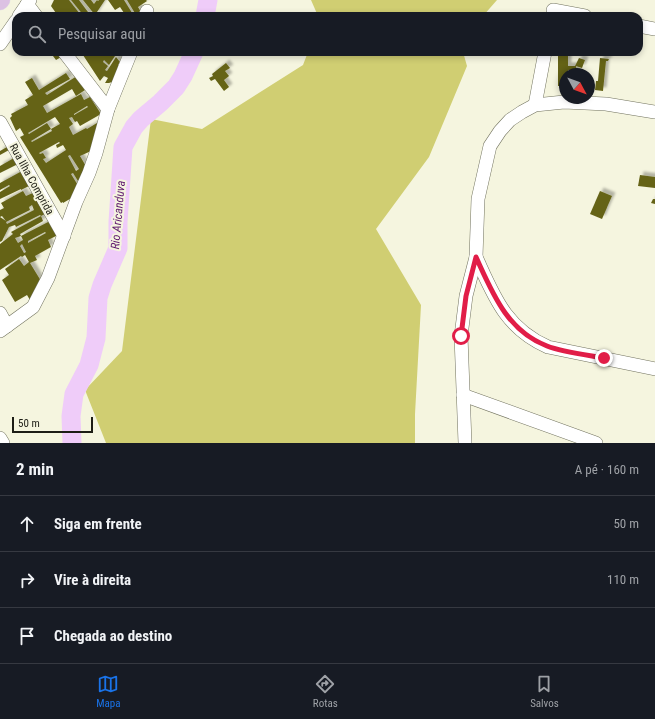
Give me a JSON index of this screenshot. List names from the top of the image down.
{
  "streets": {
    "street": ["Rua Ilha Comprida"]
  },
  "water": ["Rio Aricanduva"],
  "scale_bar": "50 m",
  "north": "bottom right",
  "page": {
    "search": "Pesquisar aqui",
    "scale": "50 m",
    "heading": ["2 min", "A pé · 160 m"],
    "list": [
      ["Siga em frente", "50 m"],
      ["Vire à direita", "110 m"],
      "Chegada ao destino"
    ],
    "nav": ["Mapa", "Rotas", "Salvos"]
  }
}
